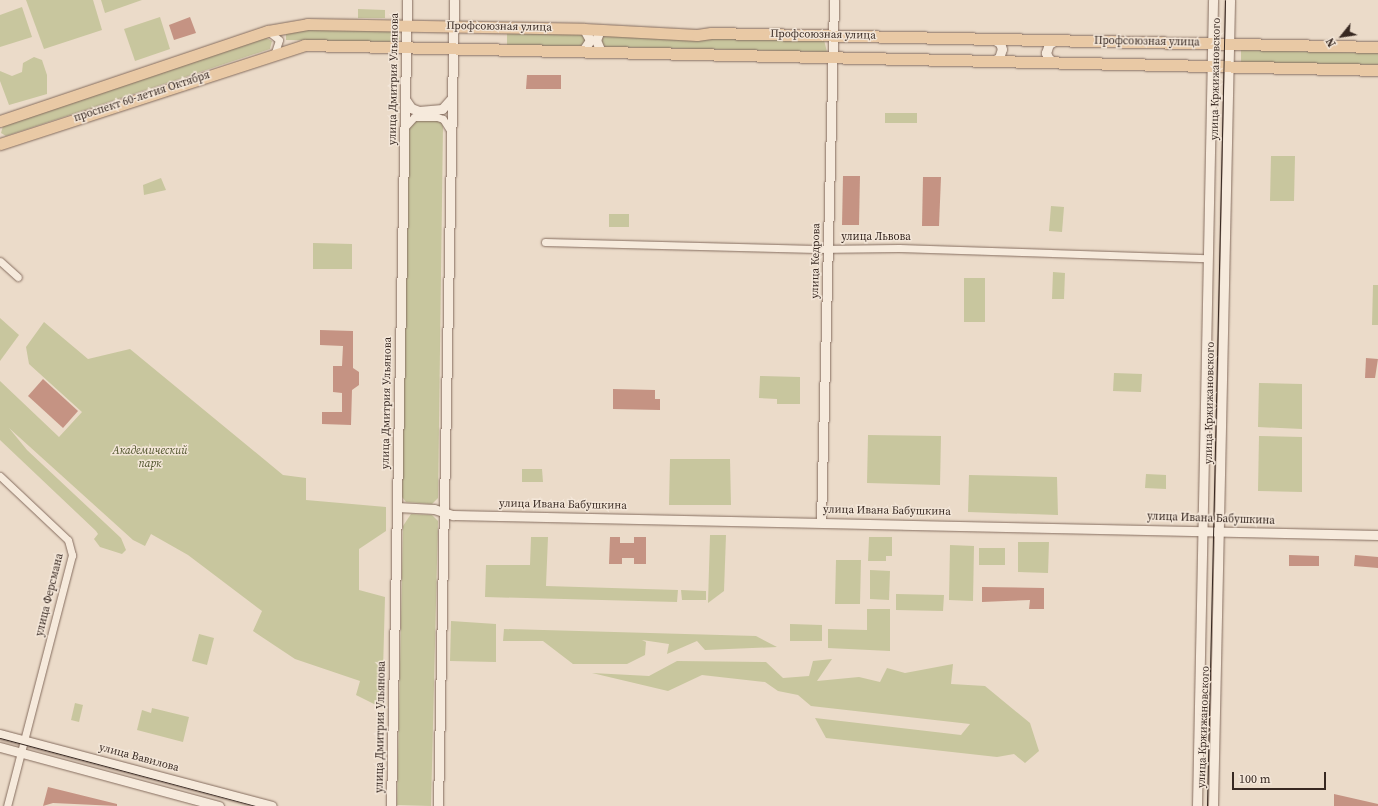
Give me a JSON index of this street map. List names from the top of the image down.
{
  "streets": {
    "main road": ["Профсоюзная улица", "проспект 60-летия Октября"],
    "street": [
      "улица Дмитрия Ульянова",
      "улица Кржижановского",
      "улица Львова",
      "улица Кедрова",
      "улица Ивана Бабушкина",
      "улица Ферсмана",
      "улица Вавилова"
    ]
  },
  "crossings": [
    ["Профсоюзная улица", "улица Дмитрия Ульянова"],
    ["Профсоюзная улица", "улица Кржижановского"],
    ["Профсоюзная улица", "проспект 60-летия Октября"],
    ["Профсоюзная улица", "улица Кедрова"],
    ["улица Дмитрия Ульянова", "улица Ивана Бабушкина"],
    ["улица Кржижановского", "улица Львова"],
    ["улица Кржижановского", "улица Ивана Бабушкина"],
    ["улица Львова", "улица Кедрова"],
    ["улица Кедрова", "улица Ивана Бабушкина"],
    ["улица Ферсмана", "улица Вавилова"]
  ],
  "parks": ["Академический парк"],
  "scale_bar": "100 m",
  "north": "bottom left"
}
